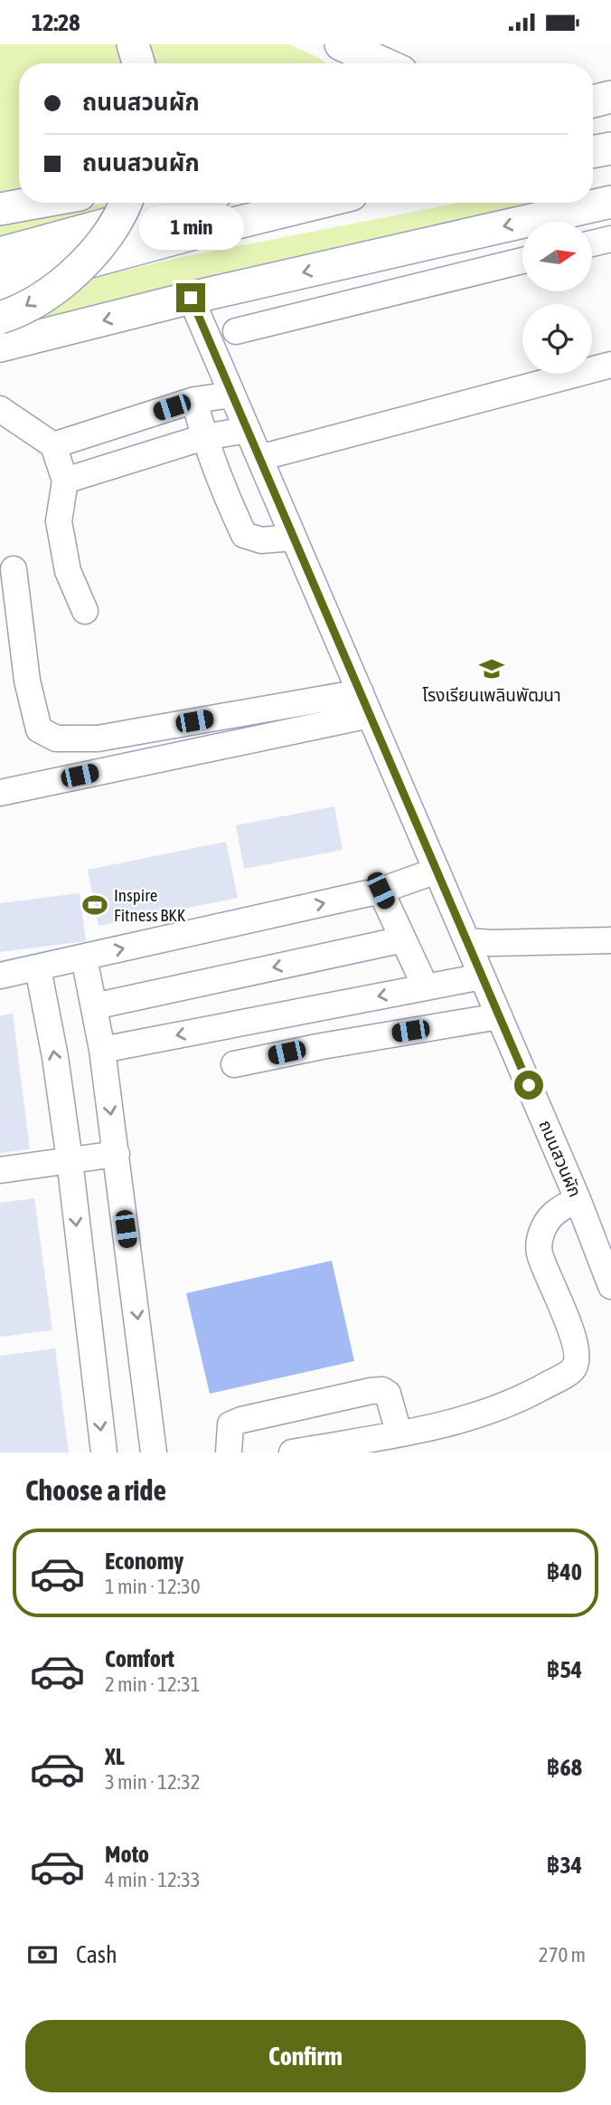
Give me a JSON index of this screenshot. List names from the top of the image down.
{
  "streets": {
    "street": ["ถนนสวนผัก"]
  },
  "places": {
    "school or university": ["โรงเรียนเพลินพัฒนา"],
    "sports": ["Inspire Fitness BKK"]
  },
  "north": "right",
  "page": {
    "status": "12:28",
    "banner": ["ถนนสวนผัก", "ถนนสวนผัก"],
    "bubble": "1 min",
    "heading": "Choose a ride",
    "list": [
      {
        "name": "Economy",
        "note": "1 min · 12:30",
        "value": "฿40"
      },
      {
        "name": "Comfort",
        "note": "2 min · 12:31",
        "value": "฿54"
      },
      {
        "name": "XL",
        "note": "3 min · 12:32",
        "value": "฿68"
      },
      {
        "name": "Moto",
        "note": "4 min · 12:33",
        "value": "฿34"
      }
    ],
    "pay": ["Cash", "270 m"],
    "buttons": "Confirm"
  }
}
